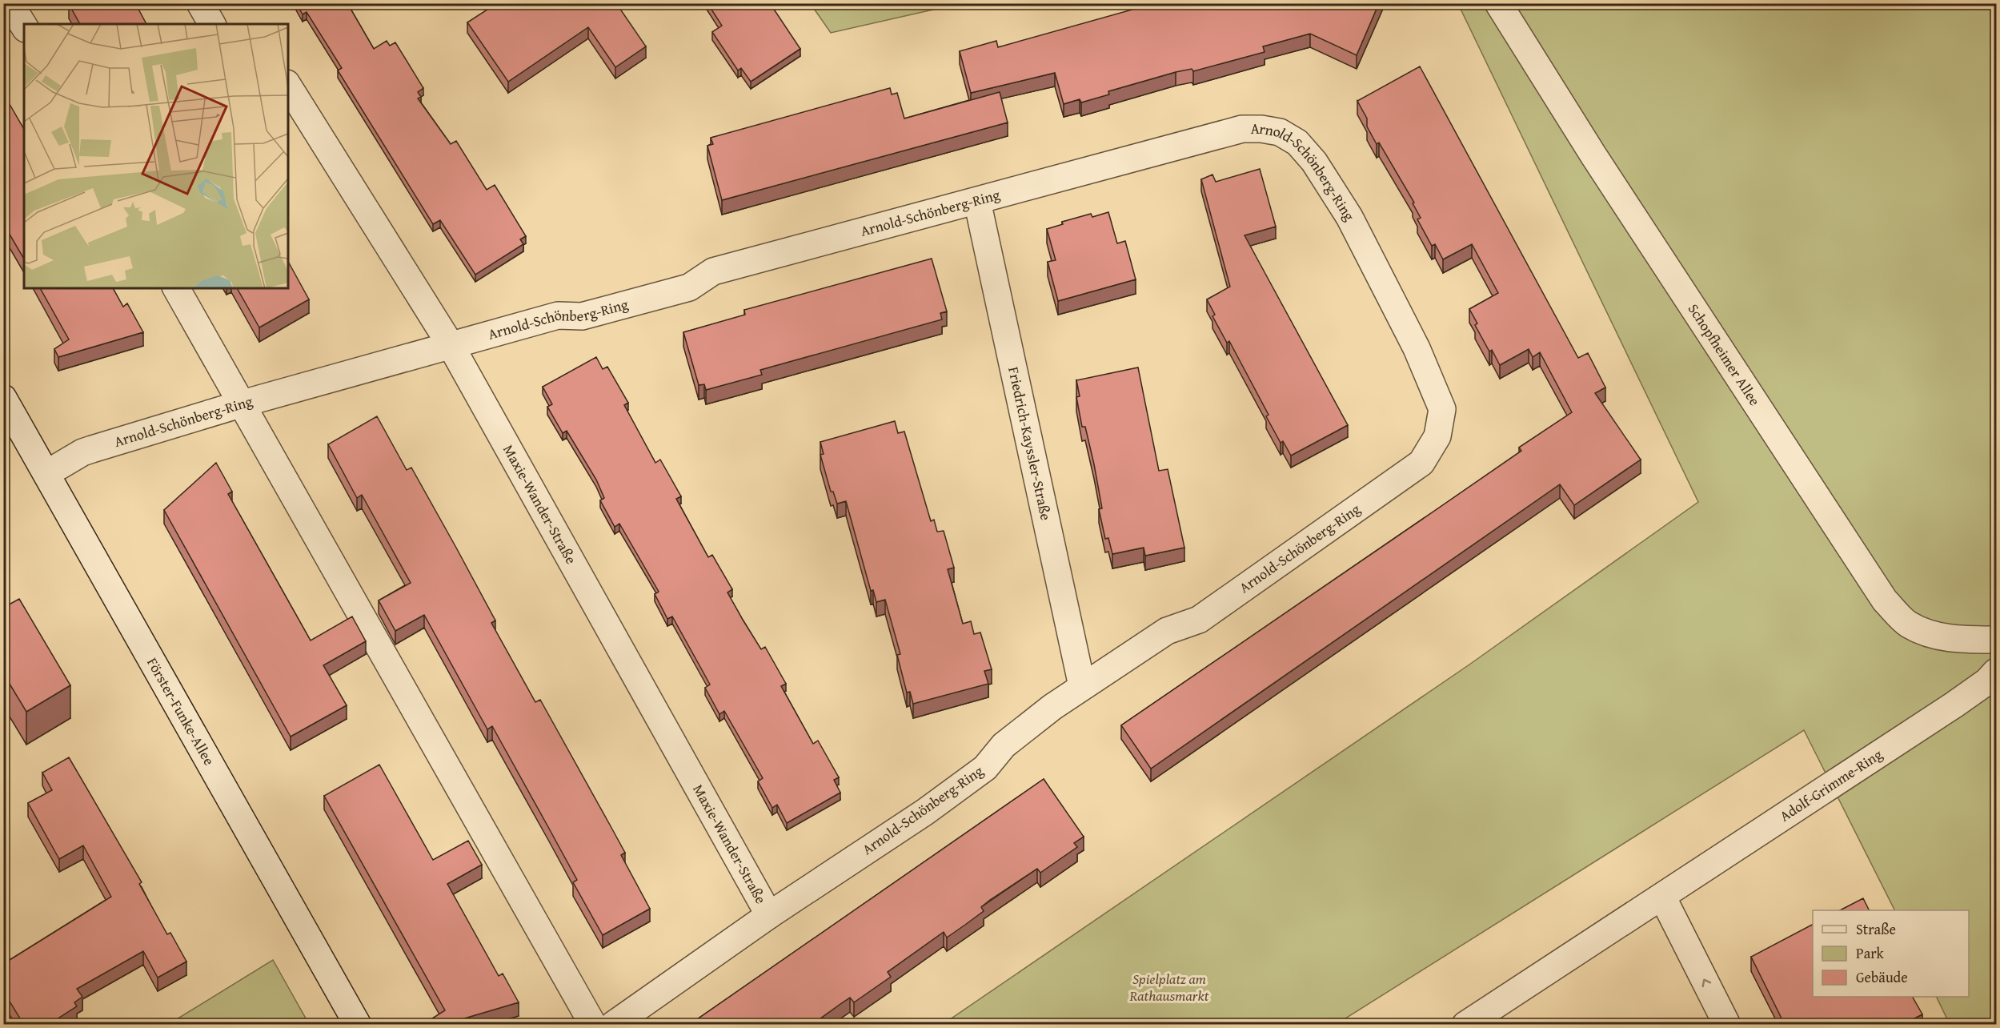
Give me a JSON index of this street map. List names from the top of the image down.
{
  "streets": {
    "street": [
      "Arnold-Schönberg-Ring",
      "Schopfheimer Allee",
      "Friedrich-Kayssler-Straße",
      "Maxie-Wander-Straße",
      "Förster-Funke-Allee",
      "Adolf-Grimme-Ring"
    ]
  },
  "crossings": [
    ["Arnold-Schönberg-Ring", "Friedrich-Kayssler-Straße"],
    ["Arnold-Schönberg-Ring", "Maxie-Wander-Straße"],
    ["Arnold-Schönberg-Ring", "Förster-Funke-Allee"]
  ],
  "parks": ["Spielplatz am Rathausmarkt"],
  "legend": ["Straße", "Park", "Gebäude"]
}
